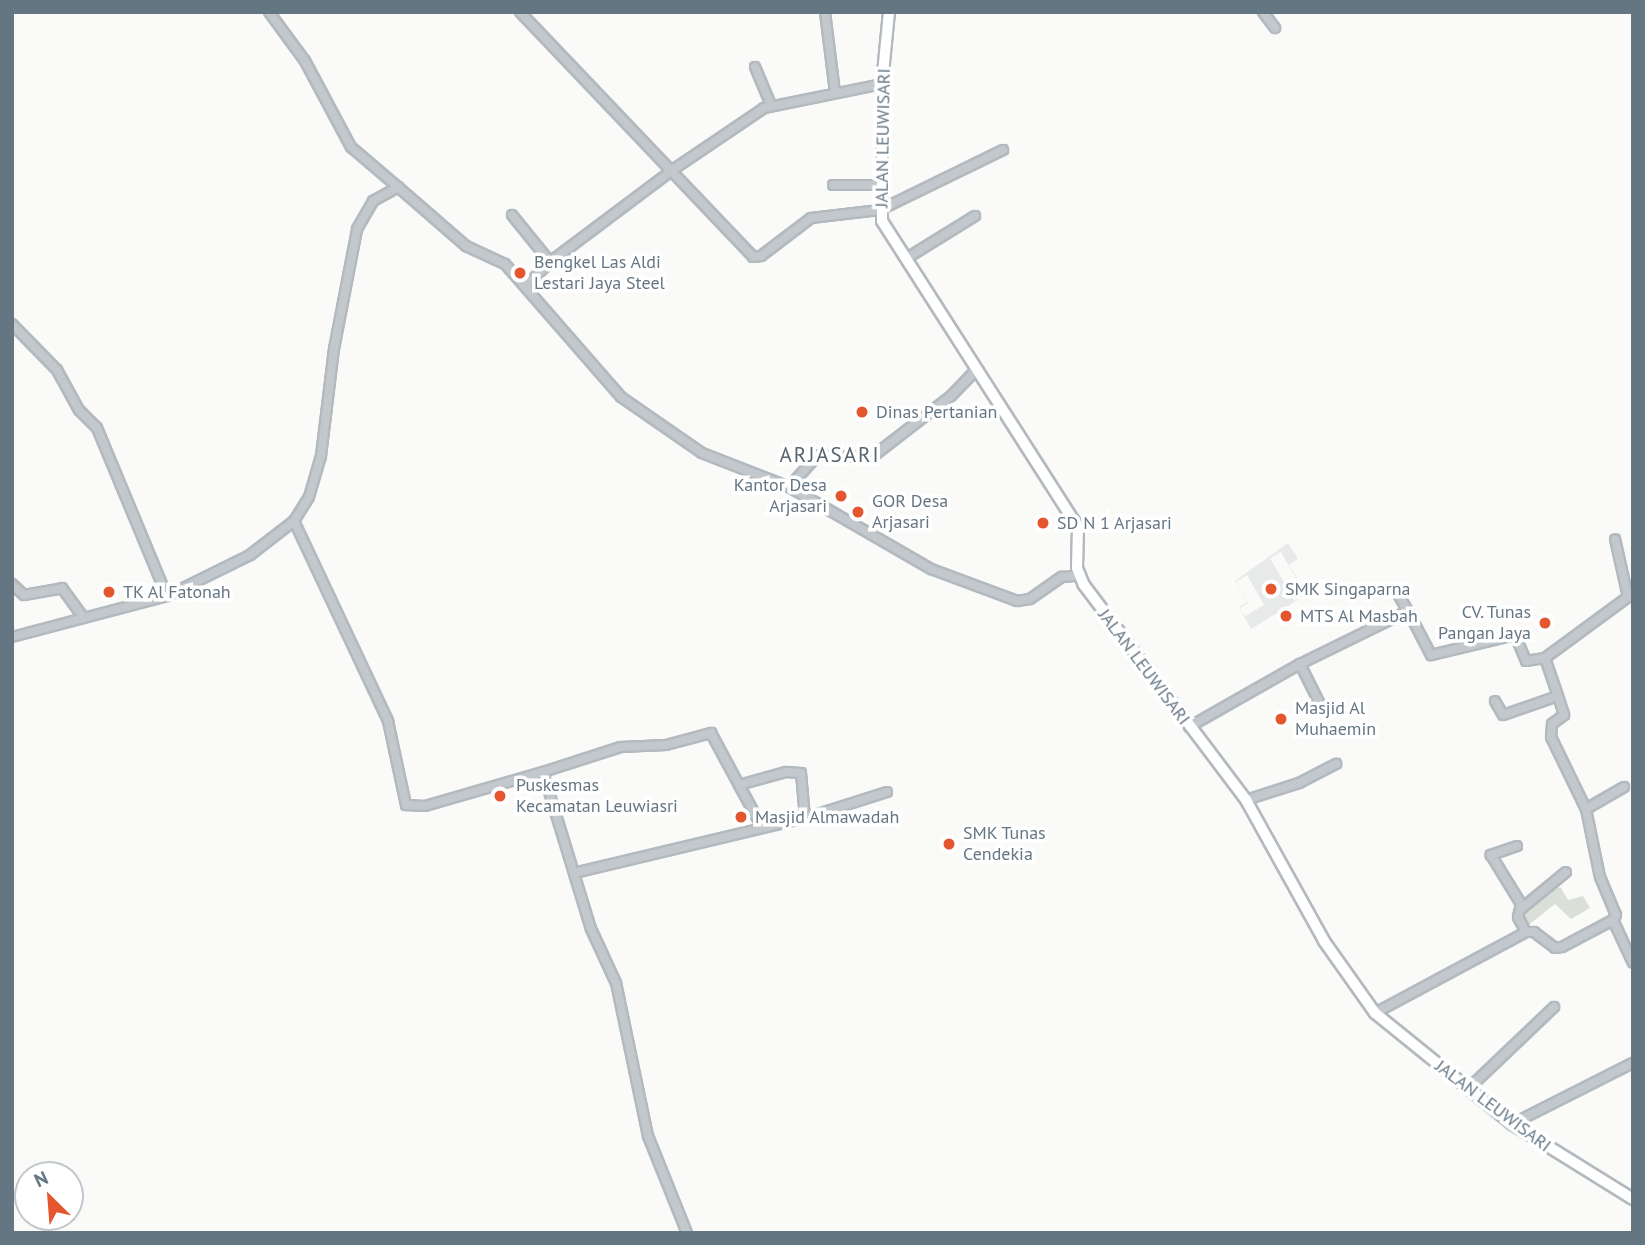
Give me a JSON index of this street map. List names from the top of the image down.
{
  "streets": {
    "main road": ["JALAN LEUWISARI"]
  },
  "districts": ["ARJASARI"],
  "places": [
    "Bengkel Las Aldi Lestari Jaya Steel",
    "Dinas Pertanian",
    "Kantor Desa Arjasari",
    "GOR Desa Arjasari",
    "SD N 1 Arjasari",
    "SMK Singaparna",
    "TK Al Fatonah",
    "MTS Al Masbah",
    "CV. Tunas Pangan Jaya",
    "Masjid Al Muhaemin",
    "Puskesmas Kecamatan Leuwiasri",
    "Masjid Almawadah",
    "SMK Tunas Cendekia"
  ],
  "north": "top left"
}
